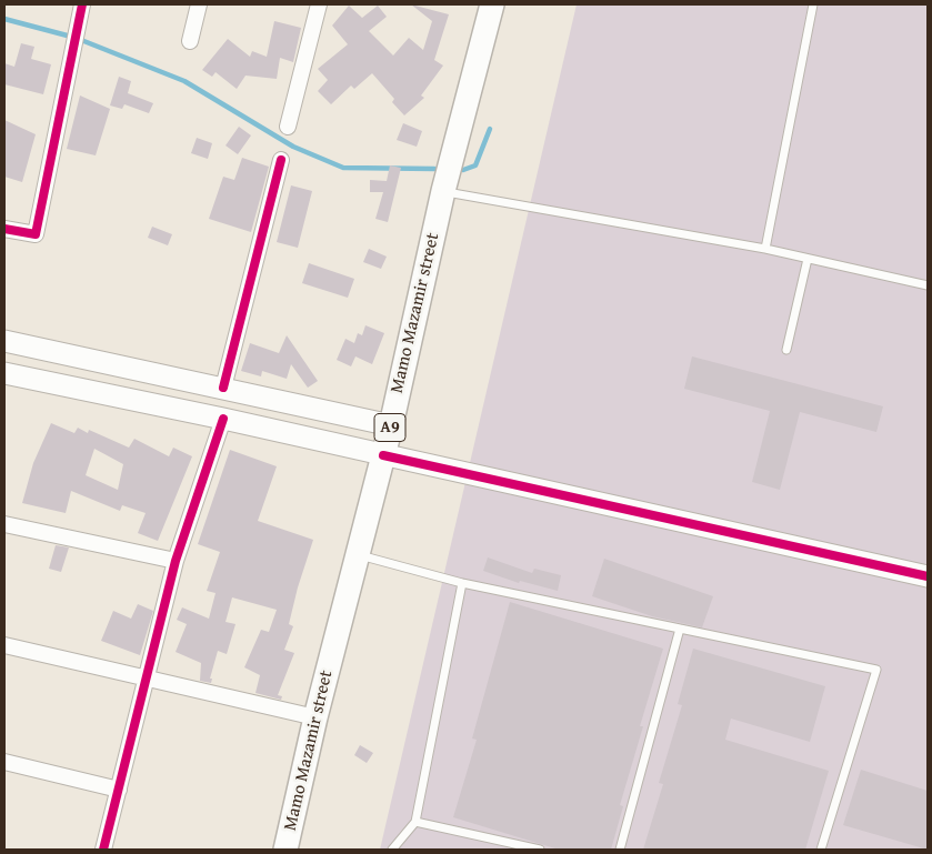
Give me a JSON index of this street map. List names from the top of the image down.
{
  "streets": {
    "main road": ["Mamo Mazamir street", "A9"]
  }
}
